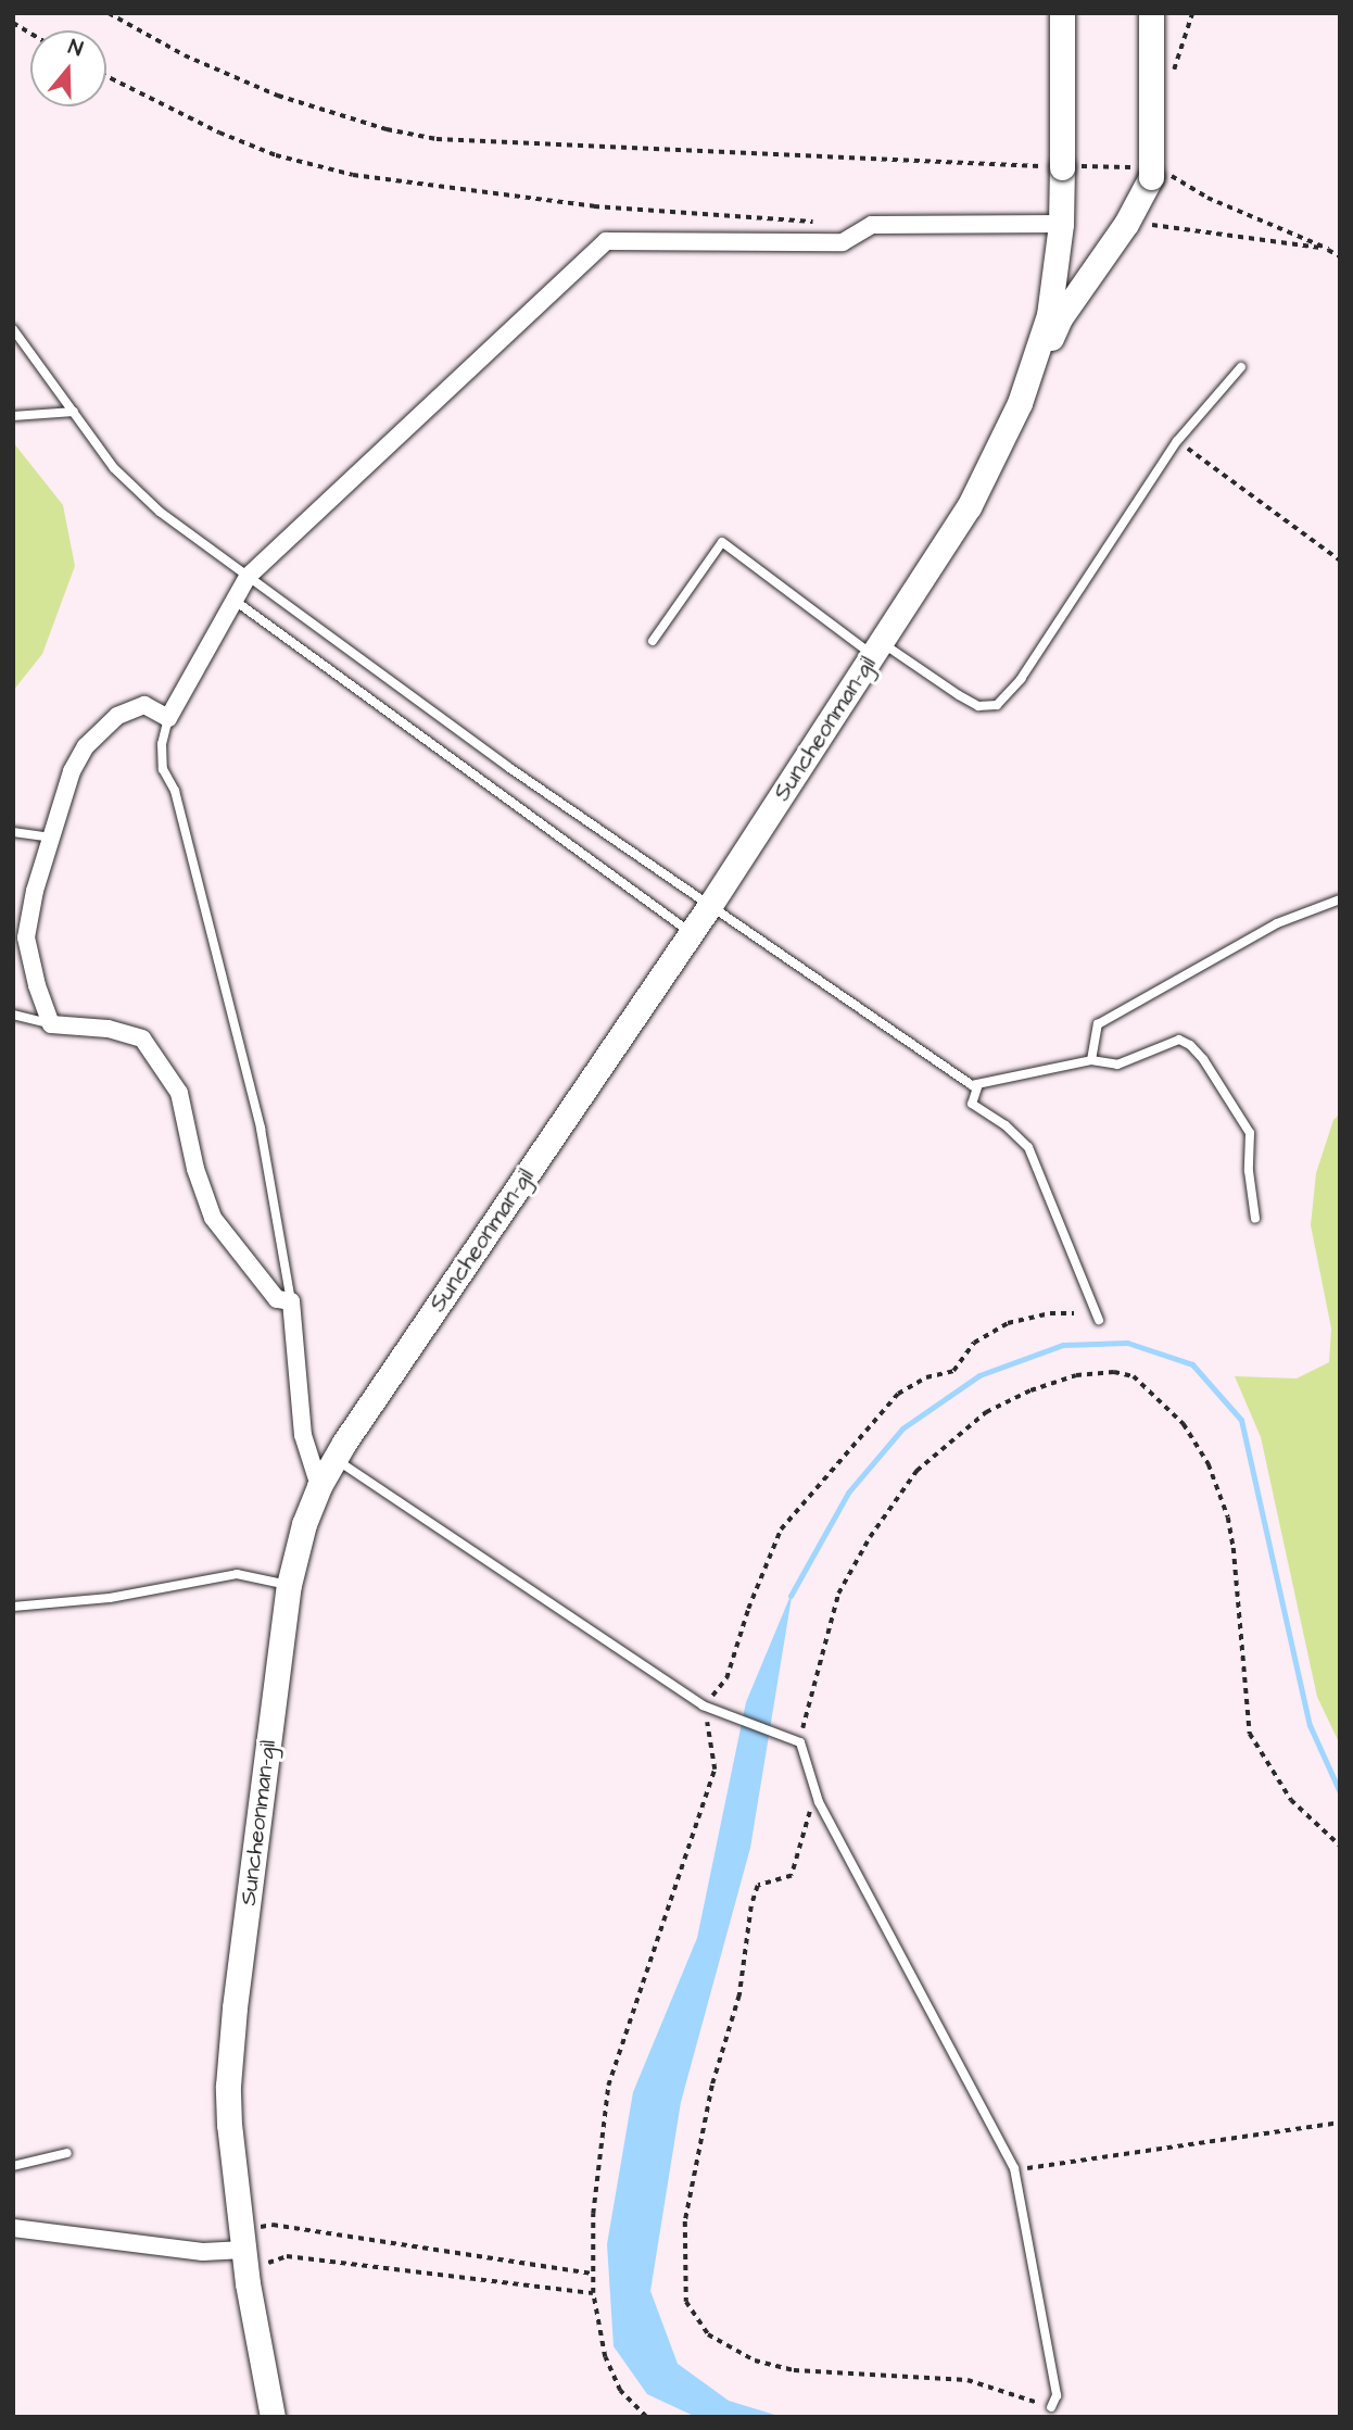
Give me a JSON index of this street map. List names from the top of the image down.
{
  "streets": {
    "street": ["Suncheonman-gil"]
  },
  "north": "top"
}
